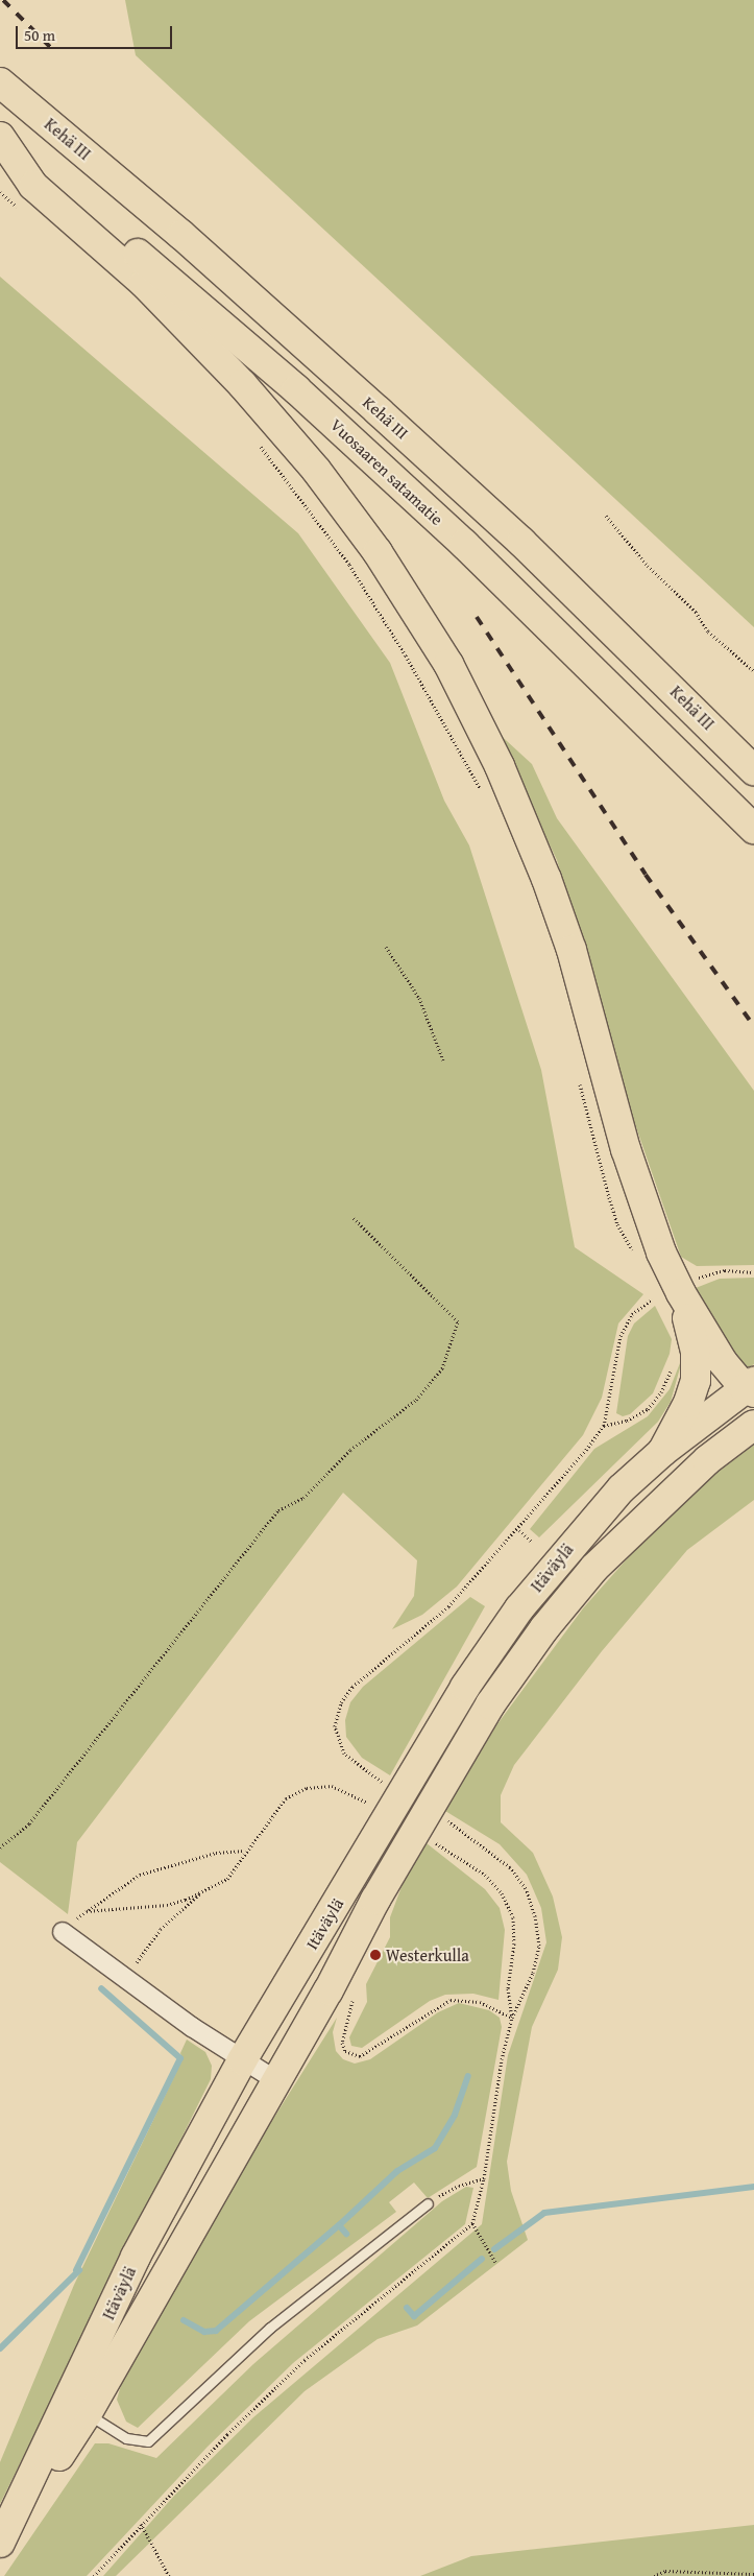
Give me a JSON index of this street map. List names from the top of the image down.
{
  "streets": {
    "main road": ["Kehä III", "Vuosaaren satamatie", "Itäväylä"]
  },
  "places": ["Westerkulla"],
  "scale_bar": "50 m"
}
